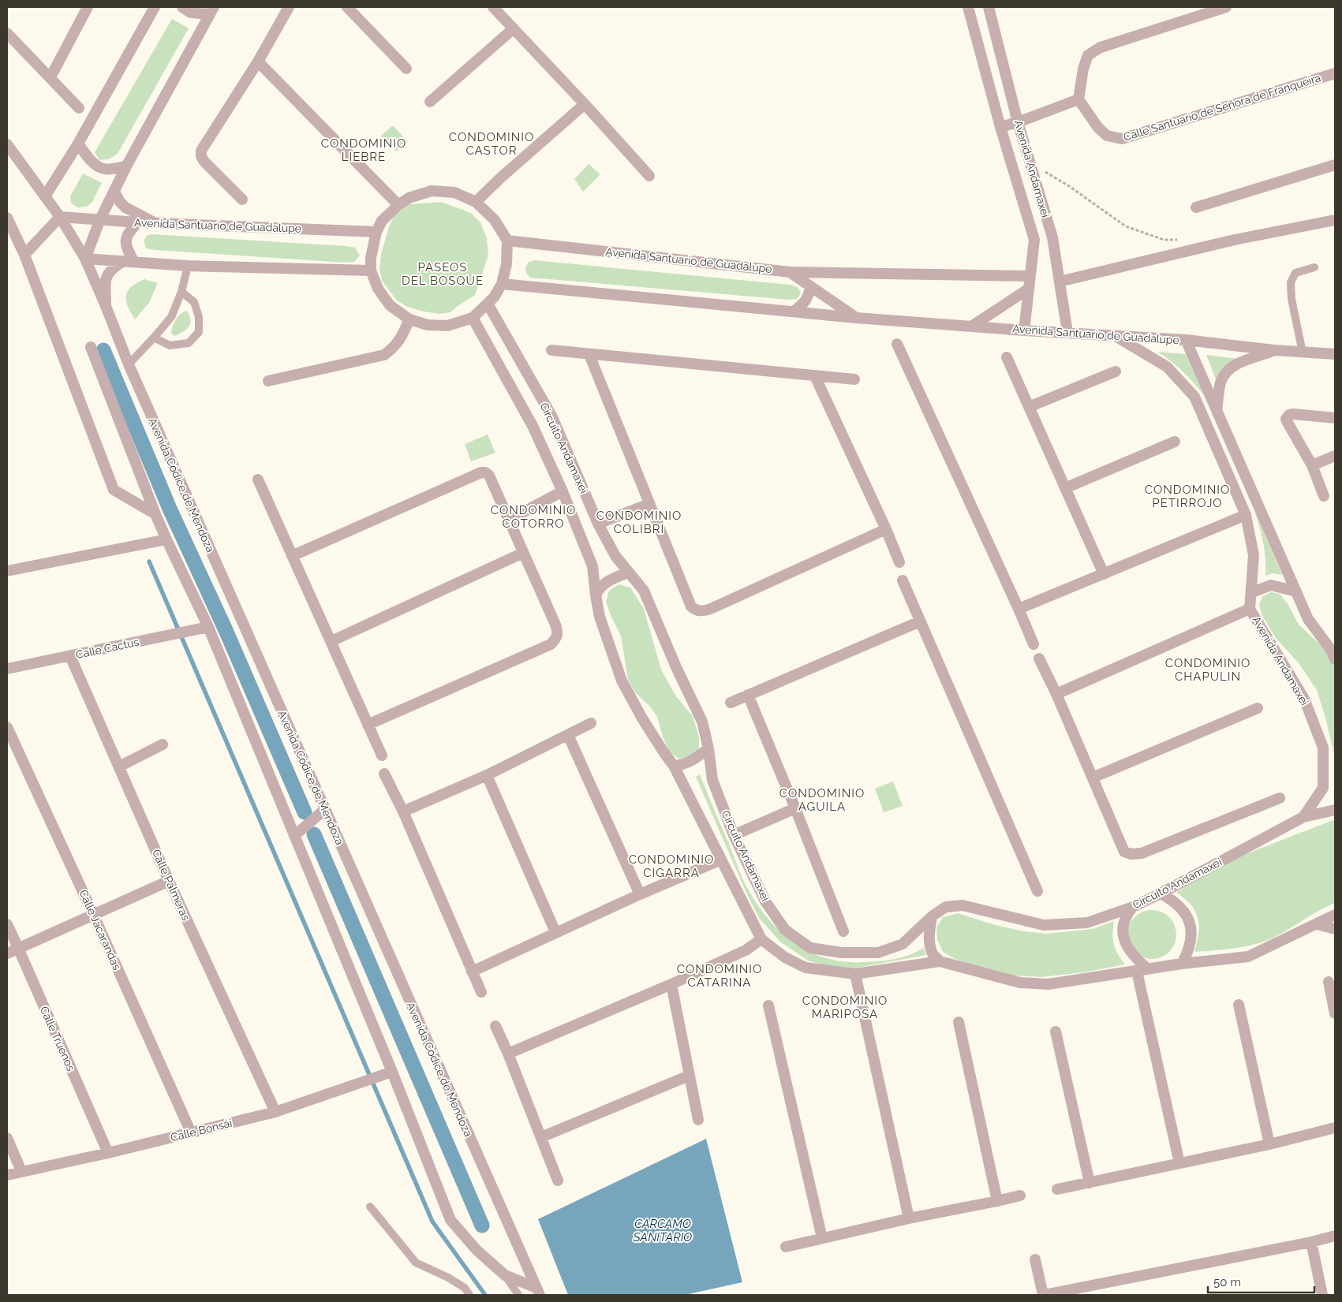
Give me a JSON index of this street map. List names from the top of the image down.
{
  "streets": {
    "street": [
      "Calle Santuario de Señora de Franqueira",
      "Avenida Andamaxei",
      "Avenida Santuario de Guadalupe",
      "Circuito Andamaxei",
      "Avenida Códice de Mendoza",
      "Calle Cactus",
      "Calle Palmeras",
      "Calle Jacarandas",
      "Calle Truenos",
      "Calle Bonsái"
    ]
  },
  "crossings": [
    ["Avenida Andamaxei", "Avenida Santuario de Guadalupe"],
    ["Avenida Andamaxei", "Circuito Andamaxei"],
    ["Avenida Santuario de Guadalupe", "Circuito Andamaxei"],
    ["Avenida Santuario de Guadalupe", "Avenida Códice de Mendoza"],
    ["Calle Cactus", "Calle Palmeras"],
    ["Calle Palmeras", "Calle Bonsái"],
    ["Calle Jacarandas", "Calle Bonsái"],
    ["Calle Truenos", "Calle Bonsái"]
  ],
  "districts": [
    "CONDOMINIO CASTOR",
    "CONDOMINIO LIEBRE",
    "PASEOS DEL BOSQUE",
    "CONDOMINIO PETIRROJO",
    "CONDOMINIO COTORRO",
    "CONDOMINIO COLIBRI",
    "CONDOMINIO CHAPULIN",
    "CONDOMINIO AGUILA",
    "CONDOMINIO CIGARRA",
    "CONDOMINIO CATARINA",
    "CONDOMINIO MARIPOSA"
  ],
  "water": ["CARCAMO SANITARIO"],
  "scale_bar": "50 m"
}
